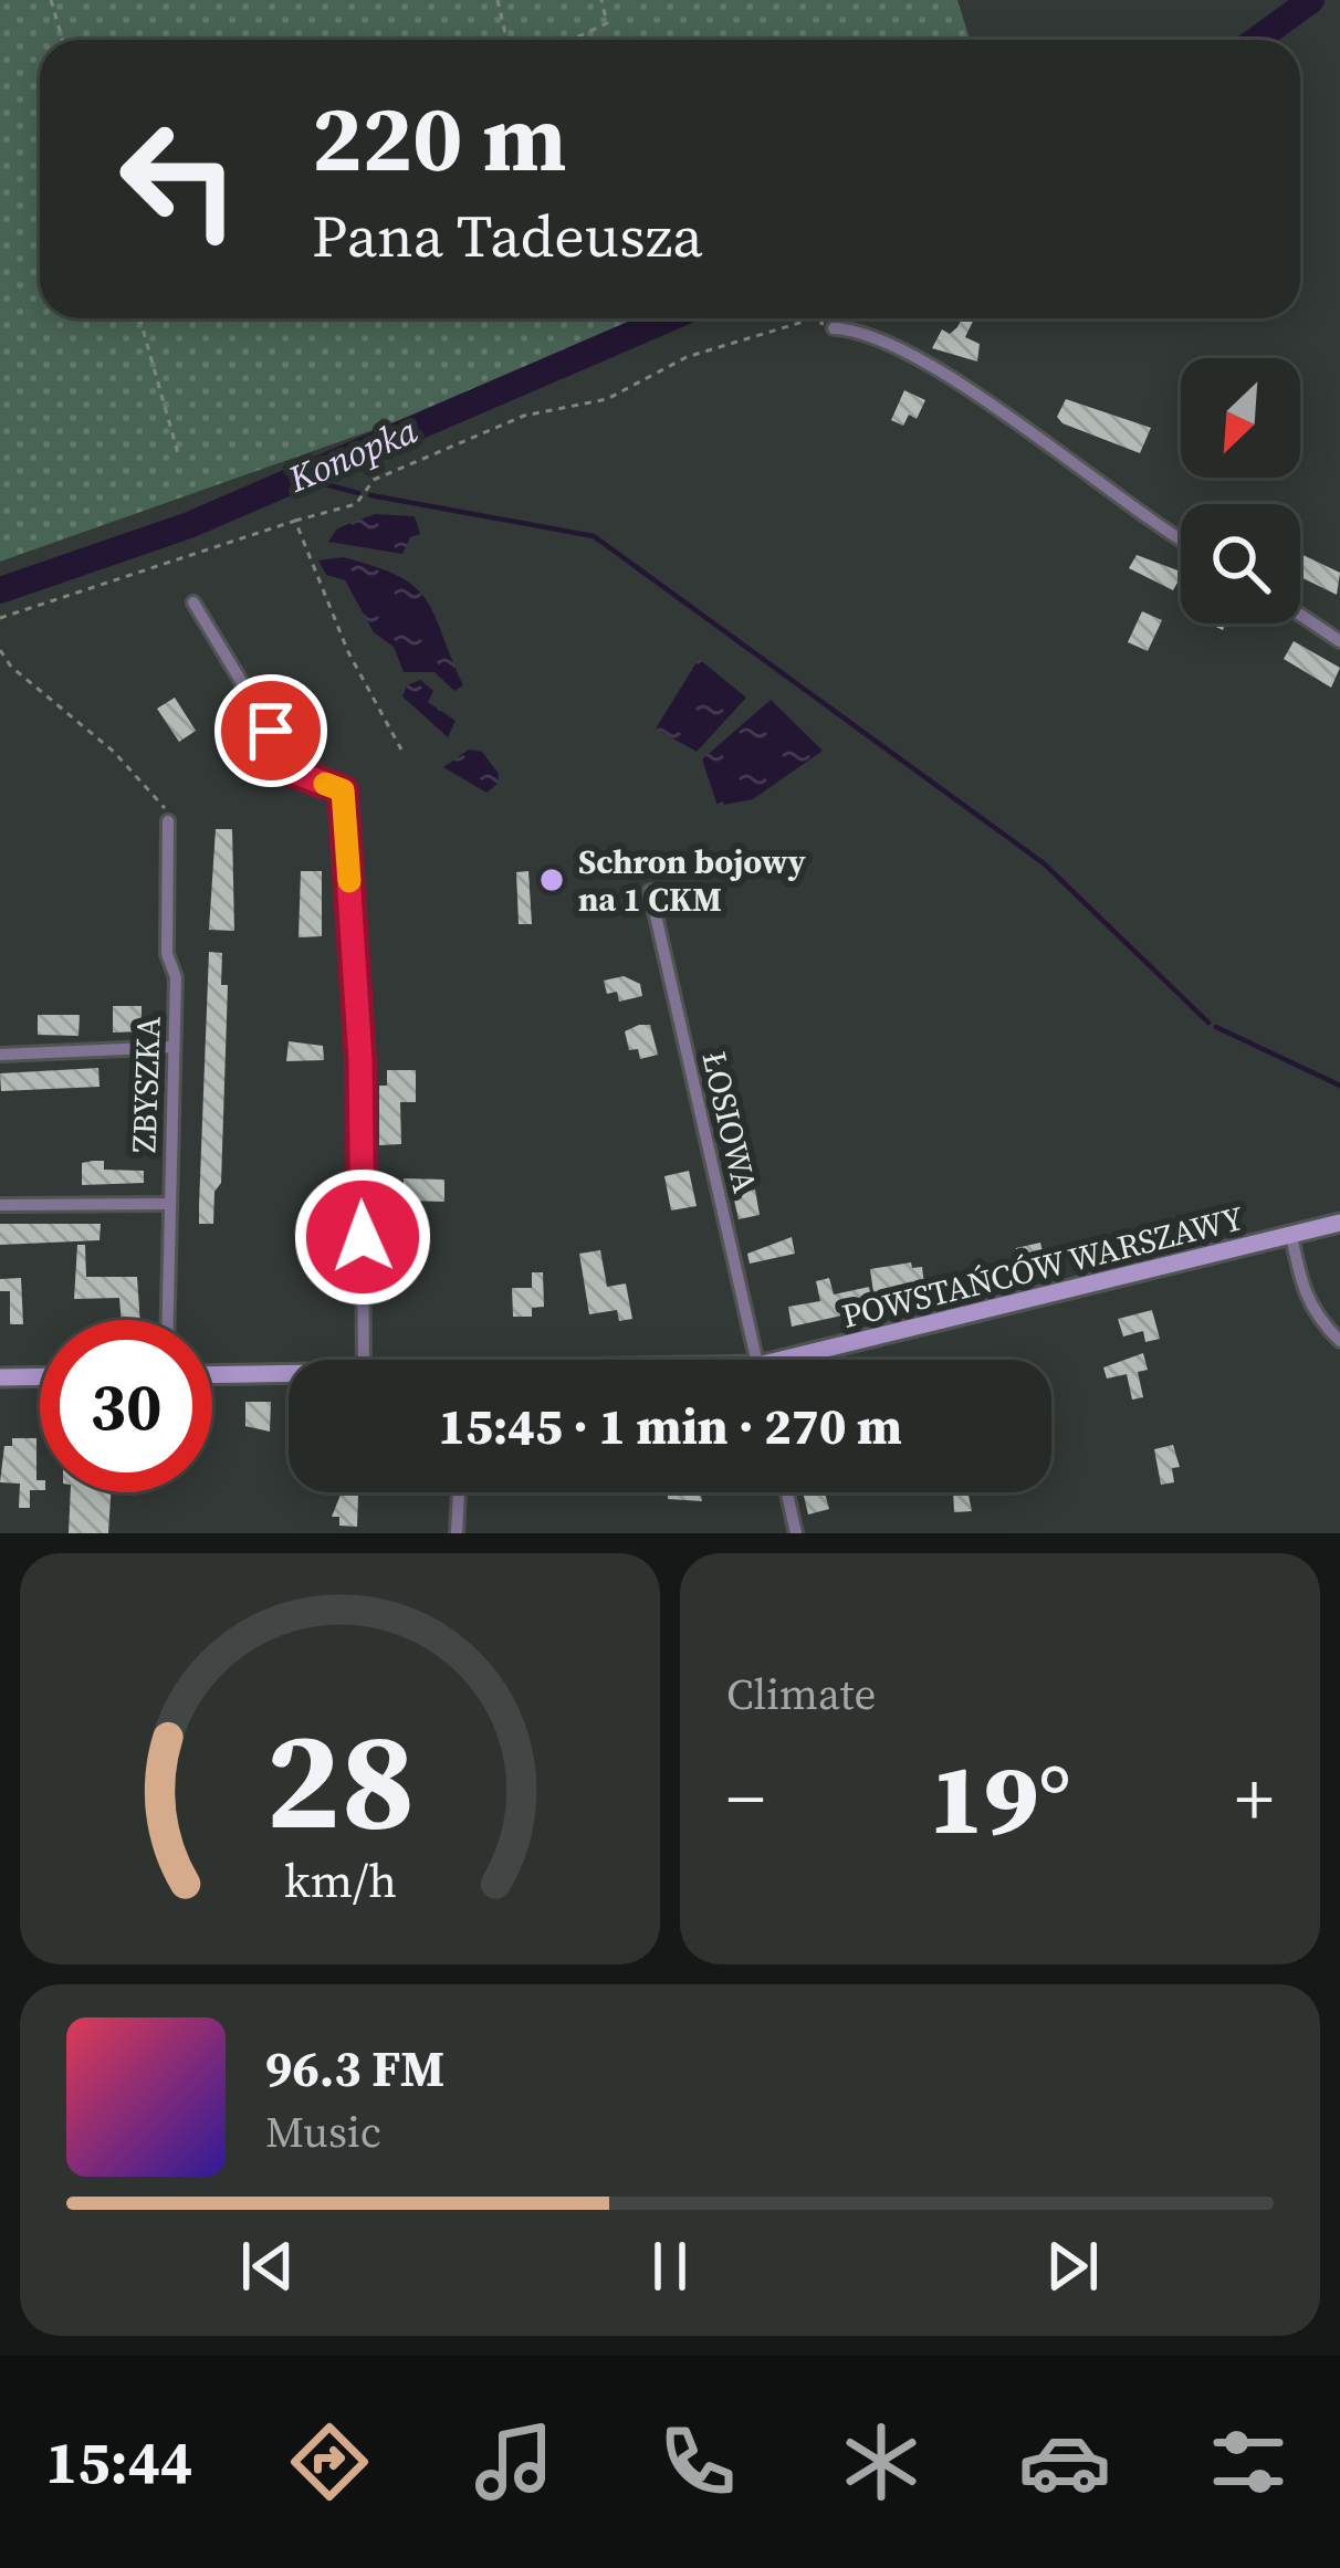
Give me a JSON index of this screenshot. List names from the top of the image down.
{
  "streets": {
    "main road": ["POWSTAŃCÓW WARSZAWY"],
    "street": ["ZBYSZKA", "ŁOSIOWA"]
  },
  "water": ["Konopka"],
  "places": ["Schron bojowy na 1 CKM"],
  "north": "bottom left",
  "page": {
    "turn": ["220 m", "Pana Tadeusza"],
    "limit": "30",
    "trip": "15:45 · 1 min · 270 m",
    "tile": "Climate",
    "heat": ["−", "19°", "+"],
    "song": ["96.3 FM", "Music"],
    "tabs": "15:44",
    "gauge": ["28", "km/h"]
  }
}
